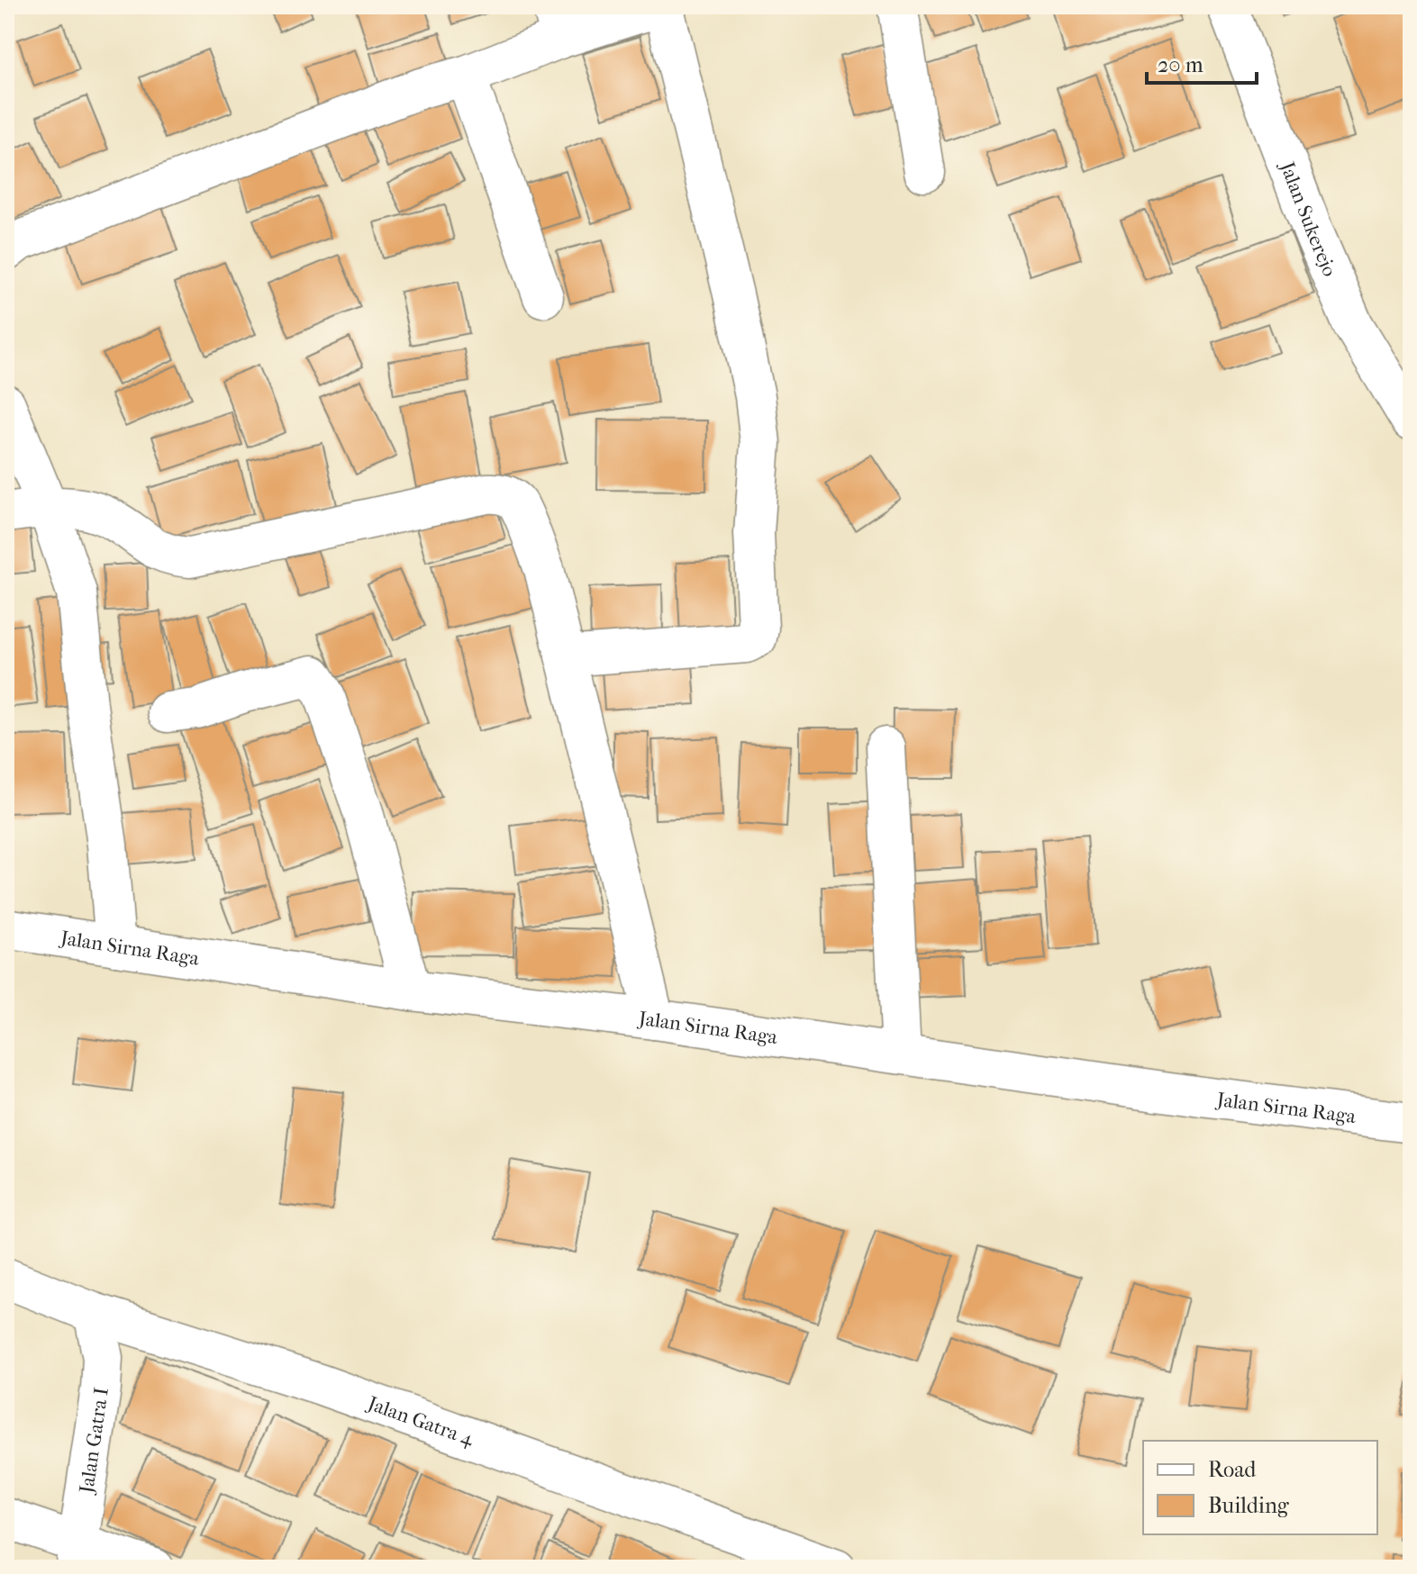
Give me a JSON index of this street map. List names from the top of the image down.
{
  "streets": {
    "street": [
      "Jalan Sukerejo",
      "Jalan Sirna Raga",
      "Jalan Gatra 4",
      "Jalan Gatra I"
    ]
  },
  "crossings": [
    ["Jalan Gatra 4", "Jalan Gatra I"]
  ],
  "legend": ["Road", "Building"],
  "scale_bar": "20 m"
}
